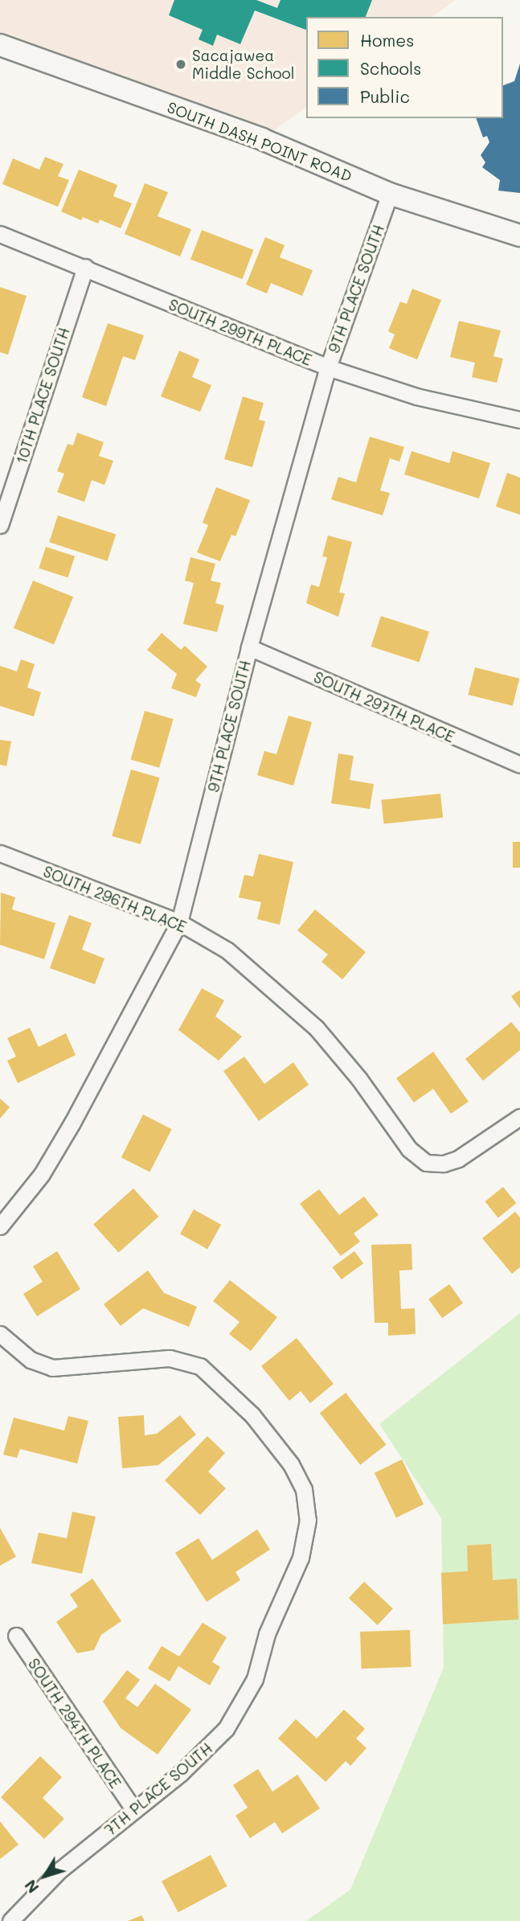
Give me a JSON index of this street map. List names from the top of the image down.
{
  "streets": {
    "main road": ["SOUTH DASH POINT ROAD"],
    "street": [
      "9TH PLACE SOUTH",
      "SOUTH 299TH PLACE",
      "10TH PLACE SOUTH",
      "SOUTH 297TH PLACE",
      "SOUTH 296TH PLACE",
      "SOUTH 294TH PLACE",
      "7TH PLACE SOUTH"
    ]
  },
  "crossings": [
    ["SOUTH DASH POINT ROAD", "9TH PLACE SOUTH"],
    ["9TH PLACE SOUTH", "SOUTH 299TH PLACE"],
    ["9TH PLACE SOUTH", "SOUTH 297TH PLACE"],
    ["9TH PLACE SOUTH", "SOUTH 296TH PLACE"],
    ["SOUTH 299TH PLACE", "10TH PLACE SOUTH"],
    ["SOUTH 294TH PLACE", "7TH PLACE SOUTH"]
  ],
  "places": ["Sacajawea Middle School"],
  "legend": ["Homes", "Schools", "Public"],
  "north": "bottom left"
}
